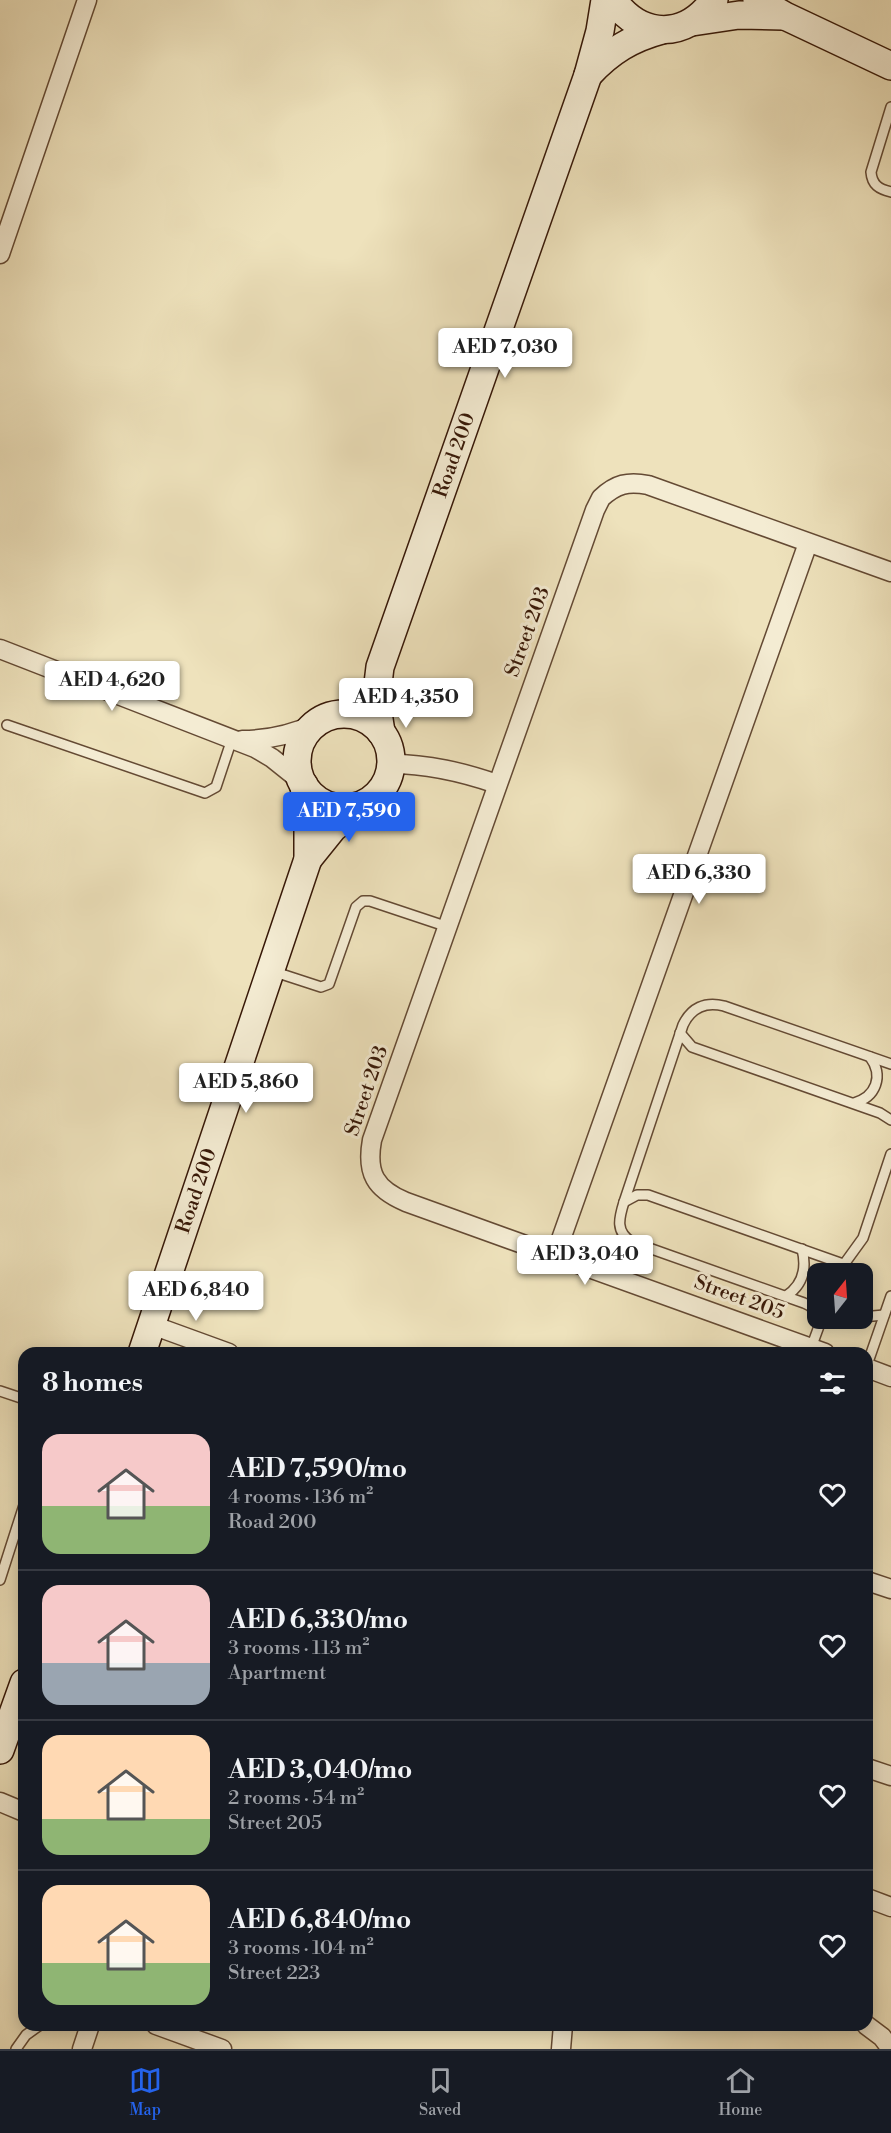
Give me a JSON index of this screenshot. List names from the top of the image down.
{
  "streets": {
    "main road": ["Road 200"],
    "street": ["Street 203", "Street 205"]
  },
  "crossings": [
    ["Street 203", "Street 205"]
  ],
  "north": "top",
  "page": {
    "price": [
      "AED 7,030",
      "AED 4,620",
      "AED 4,350",
      "AED 7,590",
      "AED 6,330",
      "AED 5,860",
      "AED 3,040",
      "AED 6,840"
    ],
    "heading": "8 homes",
    "list": [
      {
        "name": "AED 7,590/mo",
        "note": "4 rooms · 136 m² · Road 200"
      },
      {
        "name": "AED 6,330/mo",
        "note": "3 rooms · 113 m² · Apartment"
      },
      {
        "name": "AED 3,040/mo",
        "note": "2 rooms · 54 m² · Street 205"
      },
      {
        "name": "AED 6,840/mo",
        "note": "3 rooms · 104 m² · Street 223"
      }
    ],
    "tabs": ["Map", "Saved", "Home"]
  }
}
